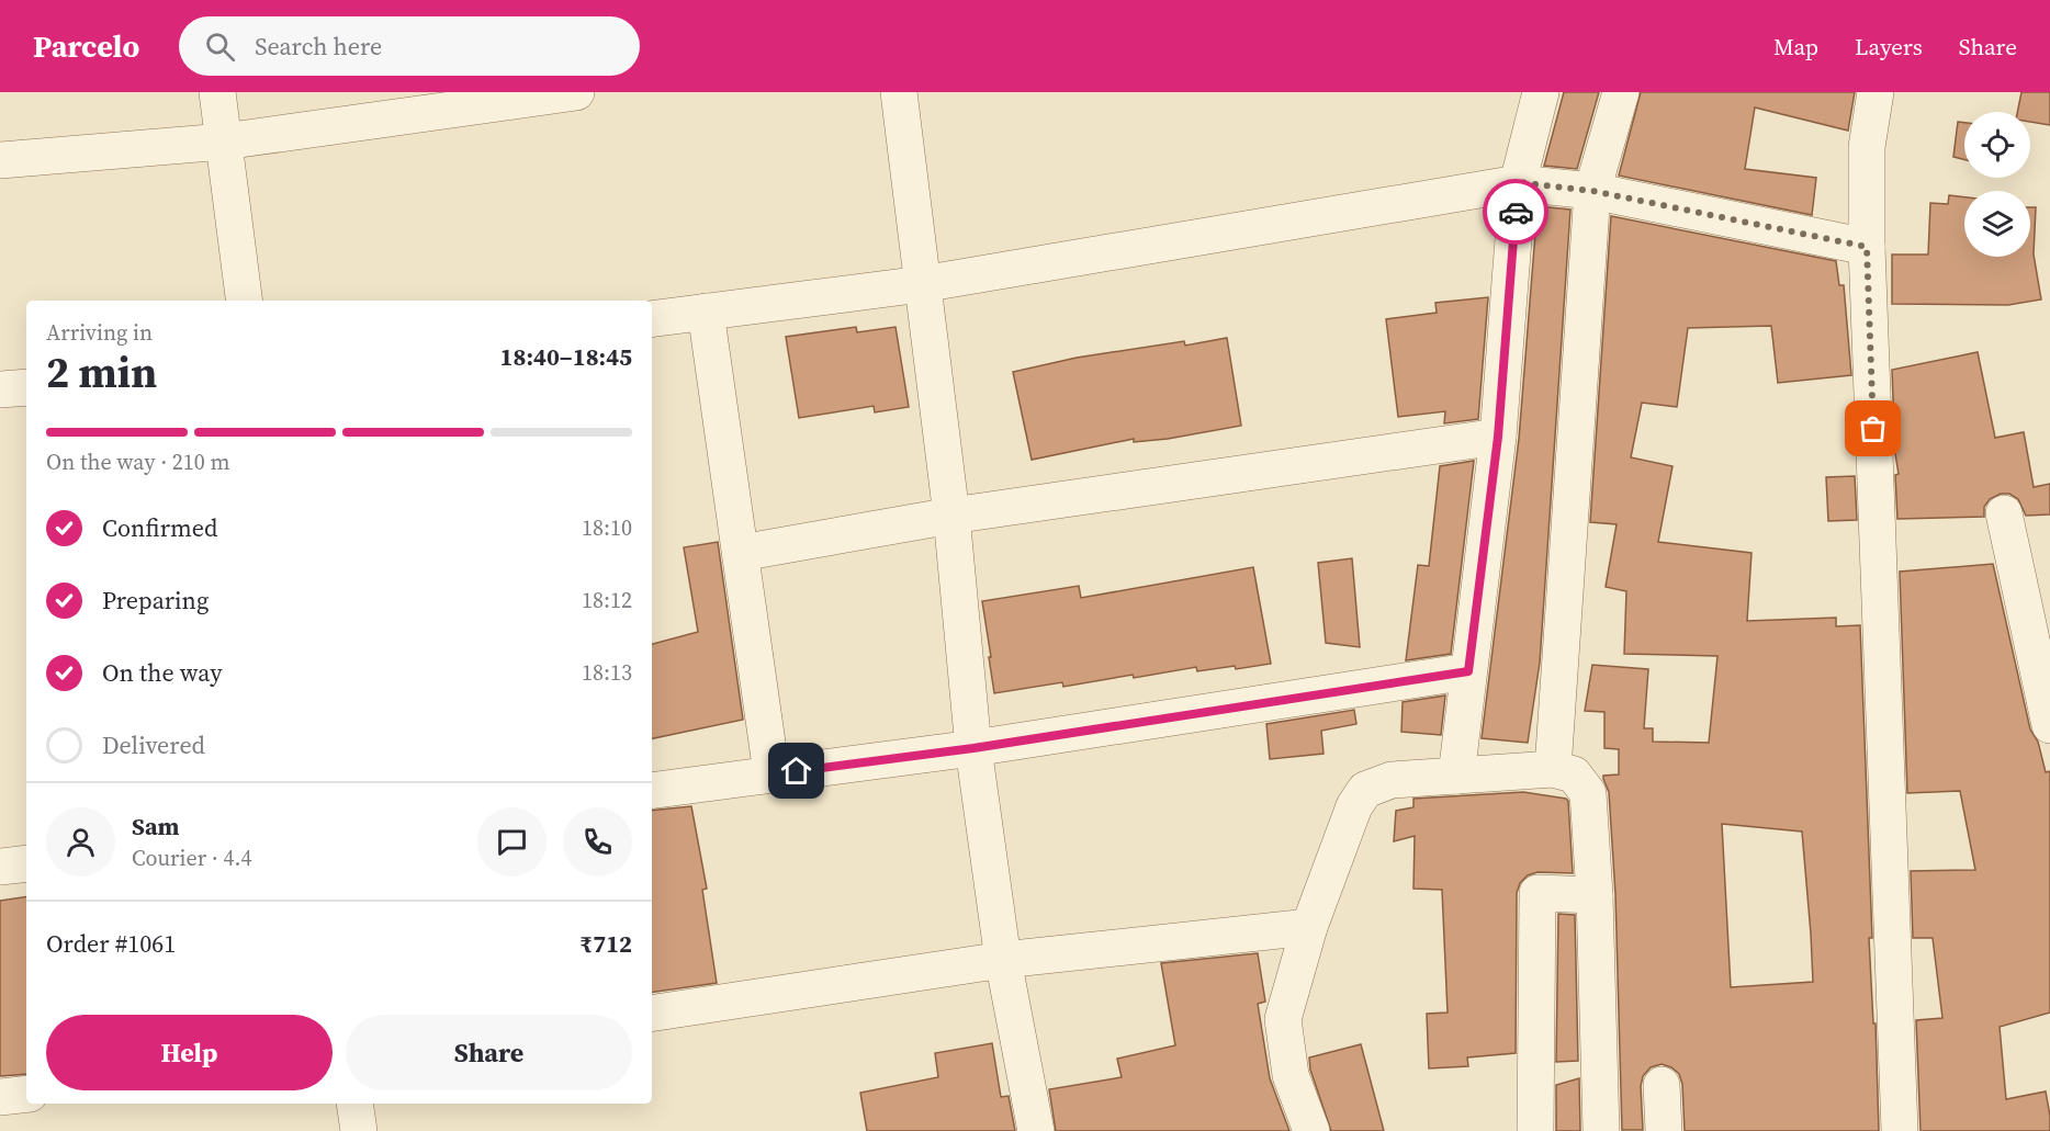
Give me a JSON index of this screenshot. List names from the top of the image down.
{
  "page": {
    "header": "Parcelo",
    "search": "Search here",
    "nav": ["Map", "Layers", "Share"],
    "heading": ["2 min", "Arriving in", "18:40–18:45"],
    "panel": [
      "Sam",
      "Courier · 4.4",
      "Order #1061",
      "₹712"
    ],
    "bar": "On the way · 210 m",
    "list": [
      ["Confirmed", "18:10"],
      ["Preparing", "18:12"],
      ["On the way", "18:13"],
      "Delivered"
    ],
    "buttons": ["Help", "Share"]
  }
}
